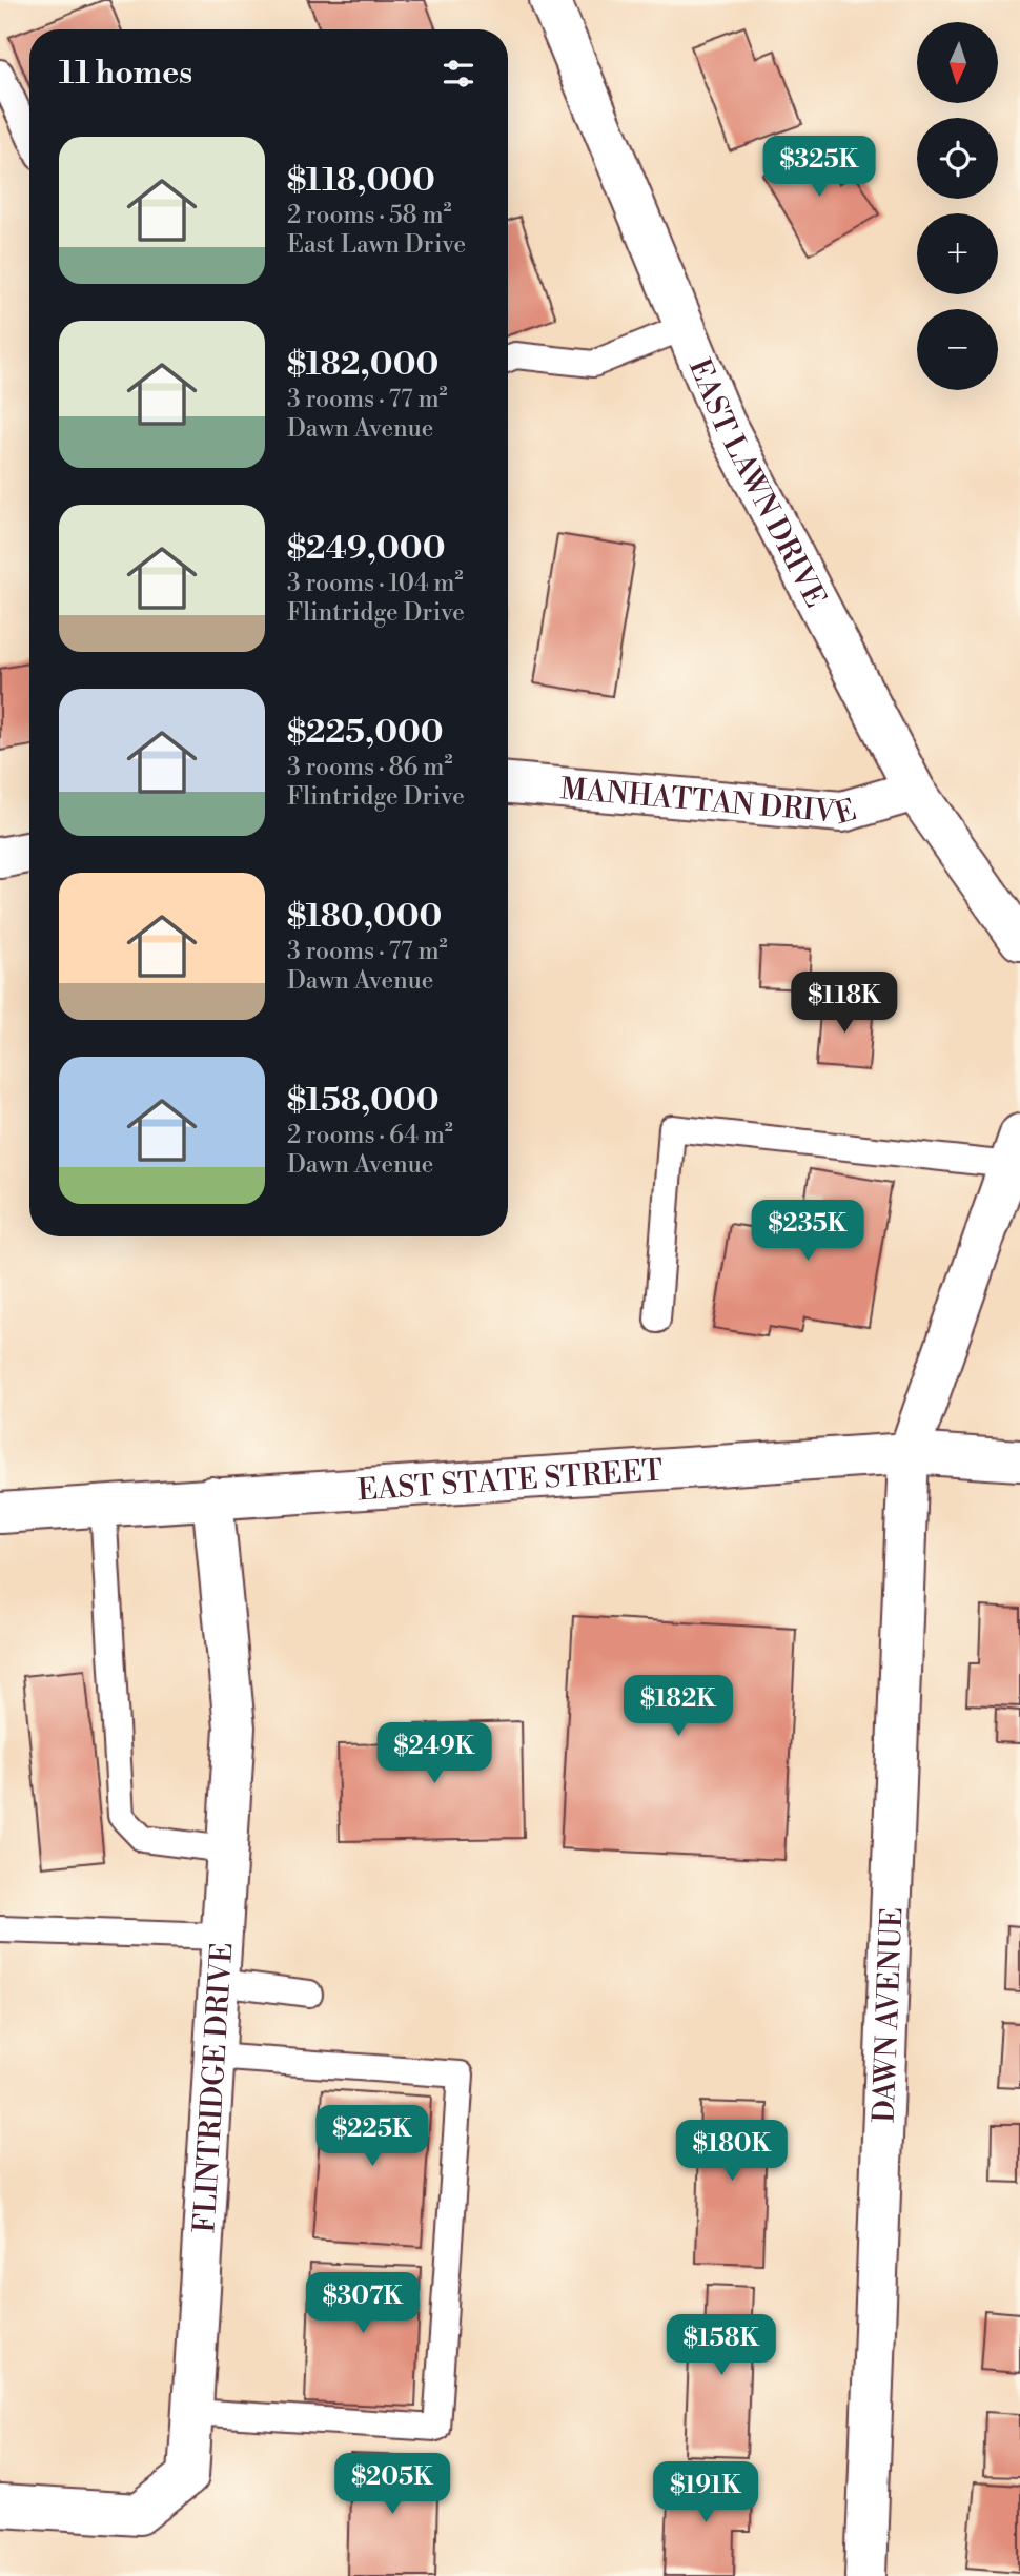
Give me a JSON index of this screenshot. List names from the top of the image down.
{
  "streets": {
    "street": [
      "EAST LAWN DRIVE",
      "MANHATTAN DRIVE",
      "EAST STATE STREET",
      "DAWN AVENUE",
      "FLINTRIDGE DRIVE"
    ]
  },
  "crossings": [
    ["EAST LAWN DRIVE", "MANHATTAN DRIVE"],
    ["EAST STATE STREET", "DAWN AVENUE"],
    ["EAST STATE STREET", "FLINTRIDGE DRIVE"]
  ],
  "north": "bottom",
  "page": {
    "map_buttons": ["+", "−"],
    "heading": "11 homes",
    "list": [
      {
        "name": "$118,000",
        "note": "2 rooms · 58 m² · East Lawn Drive"
      },
      {
        "name": "$182,000",
        "note": "3 rooms · 77 m² · Dawn Avenue"
      },
      {
        "name": "$249,000",
        "note": "3 rooms · 104 m² · Flintridge Drive"
      },
      {
        "name": "$225,000",
        "note": "3 rooms · 86 m² · Flintridge Drive"
      },
      {
        "name": "$180,000",
        "note": "3 rooms · 77 m² · Dawn Avenue"
      },
      {
        "name": "$158,000",
        "note": "2 rooms · 64 m² · Dawn Avenue"
      }
    ],
    "price": [
      "$325K",
      "$118K",
      "$235K",
      "$182K",
      "$249K",
      "$225K",
      "$180K",
      "$307K",
      "$158K",
      "$205K",
      "$191K"
    ]
  }
}
